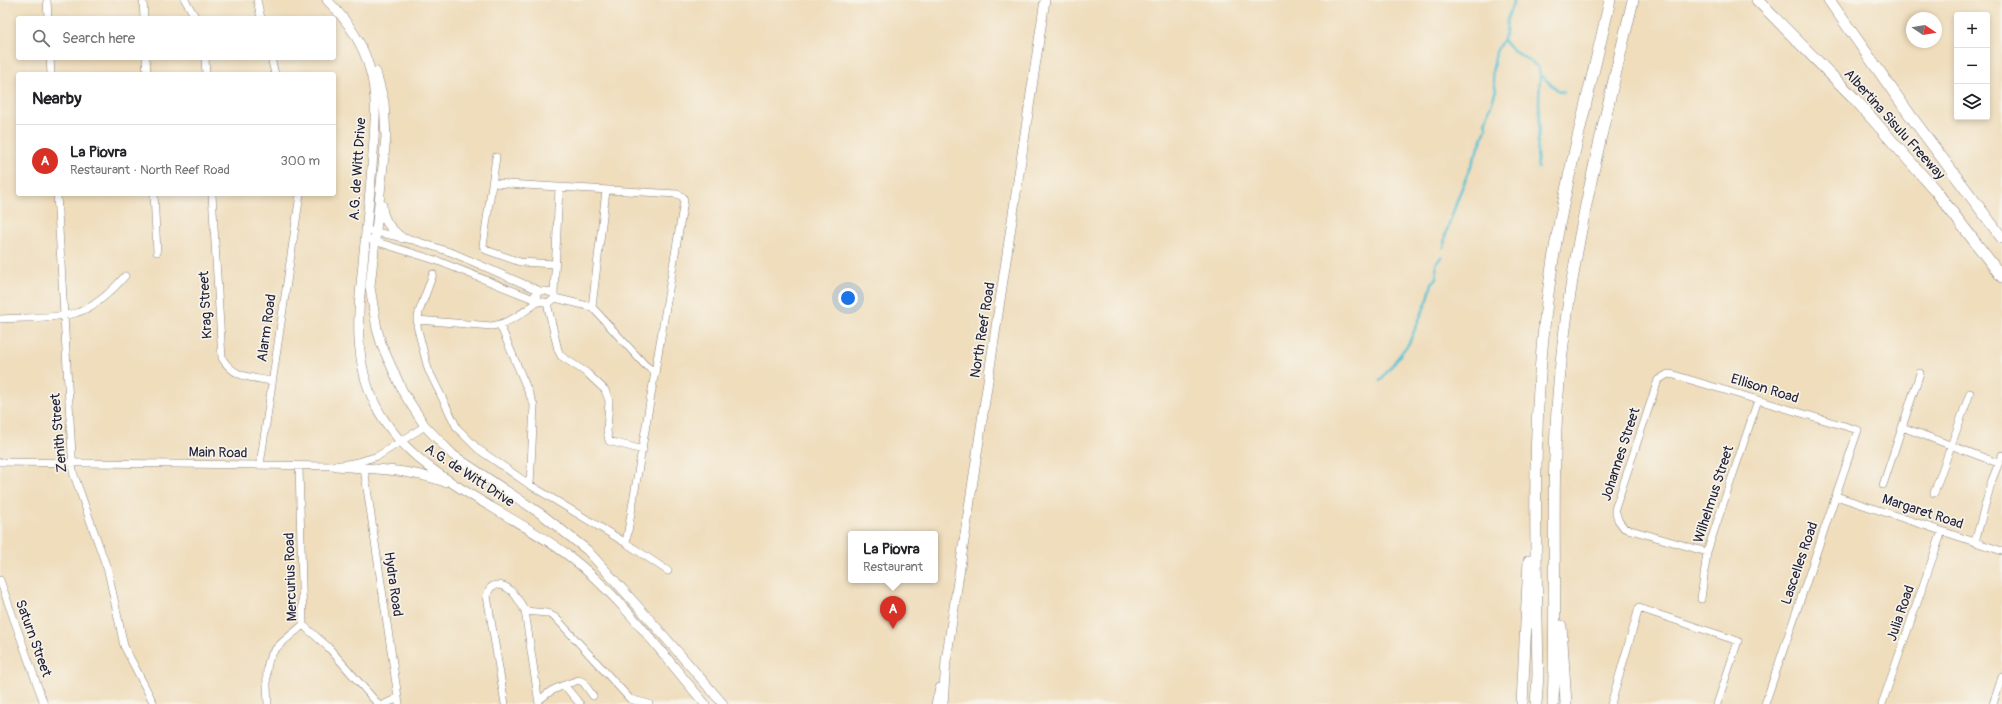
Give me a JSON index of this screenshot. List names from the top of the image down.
{
  "streets": {
    "highway": ["Albertina Sisulu Freeway"],
    "main road": ["A.G. de Witt Drive", "North Reef Road"],
    "street": [
      "Krag Street",
      "Alarm Road",
      "Ellison Road",
      "Zenith Street",
      "Main Road",
      "Johannes Street",
      "Wilhelmus Street",
      "Margaret Road",
      "Lascelles Road",
      "Mercurius Road",
      "Hydra Road",
      "Julia Road",
      "Saturn Street"
    ]
  },
  "crossings": [
    ["A.G. de Witt Drive", "Main Road"],
    ["Krag Street", "Alarm Road"],
    ["Alarm Road", "Main Road"],
    ["Ellison Road", "Johannes Street"],
    ["Ellison Road", "Wilhelmus Street"],
    ["Ellison Road", "Lascelles Road"],
    ["Zenith Street", "Main Road"],
    ["Main Road", "Mercurius Road"],
    ["Johannes Street", "Wilhelmus Street"],
    ["Margaret Road", "Lascelles Road"],
    ["Margaret Road", "Julia Road"]
  ],
  "north": "right",
  "page": {
    "map_buttons": ["+", "−"],
    "search": "Search here",
    "heading": "Nearby",
    "list": [
      {
        "mark": "A",
        "name": "La Piovra",
        "note": "Restaurant · North Reef Road",
        "value": "300 m"
      }
    ],
    "popup": ["La Piovra", "Restaurant"],
    "pins": "A"
  }
}
